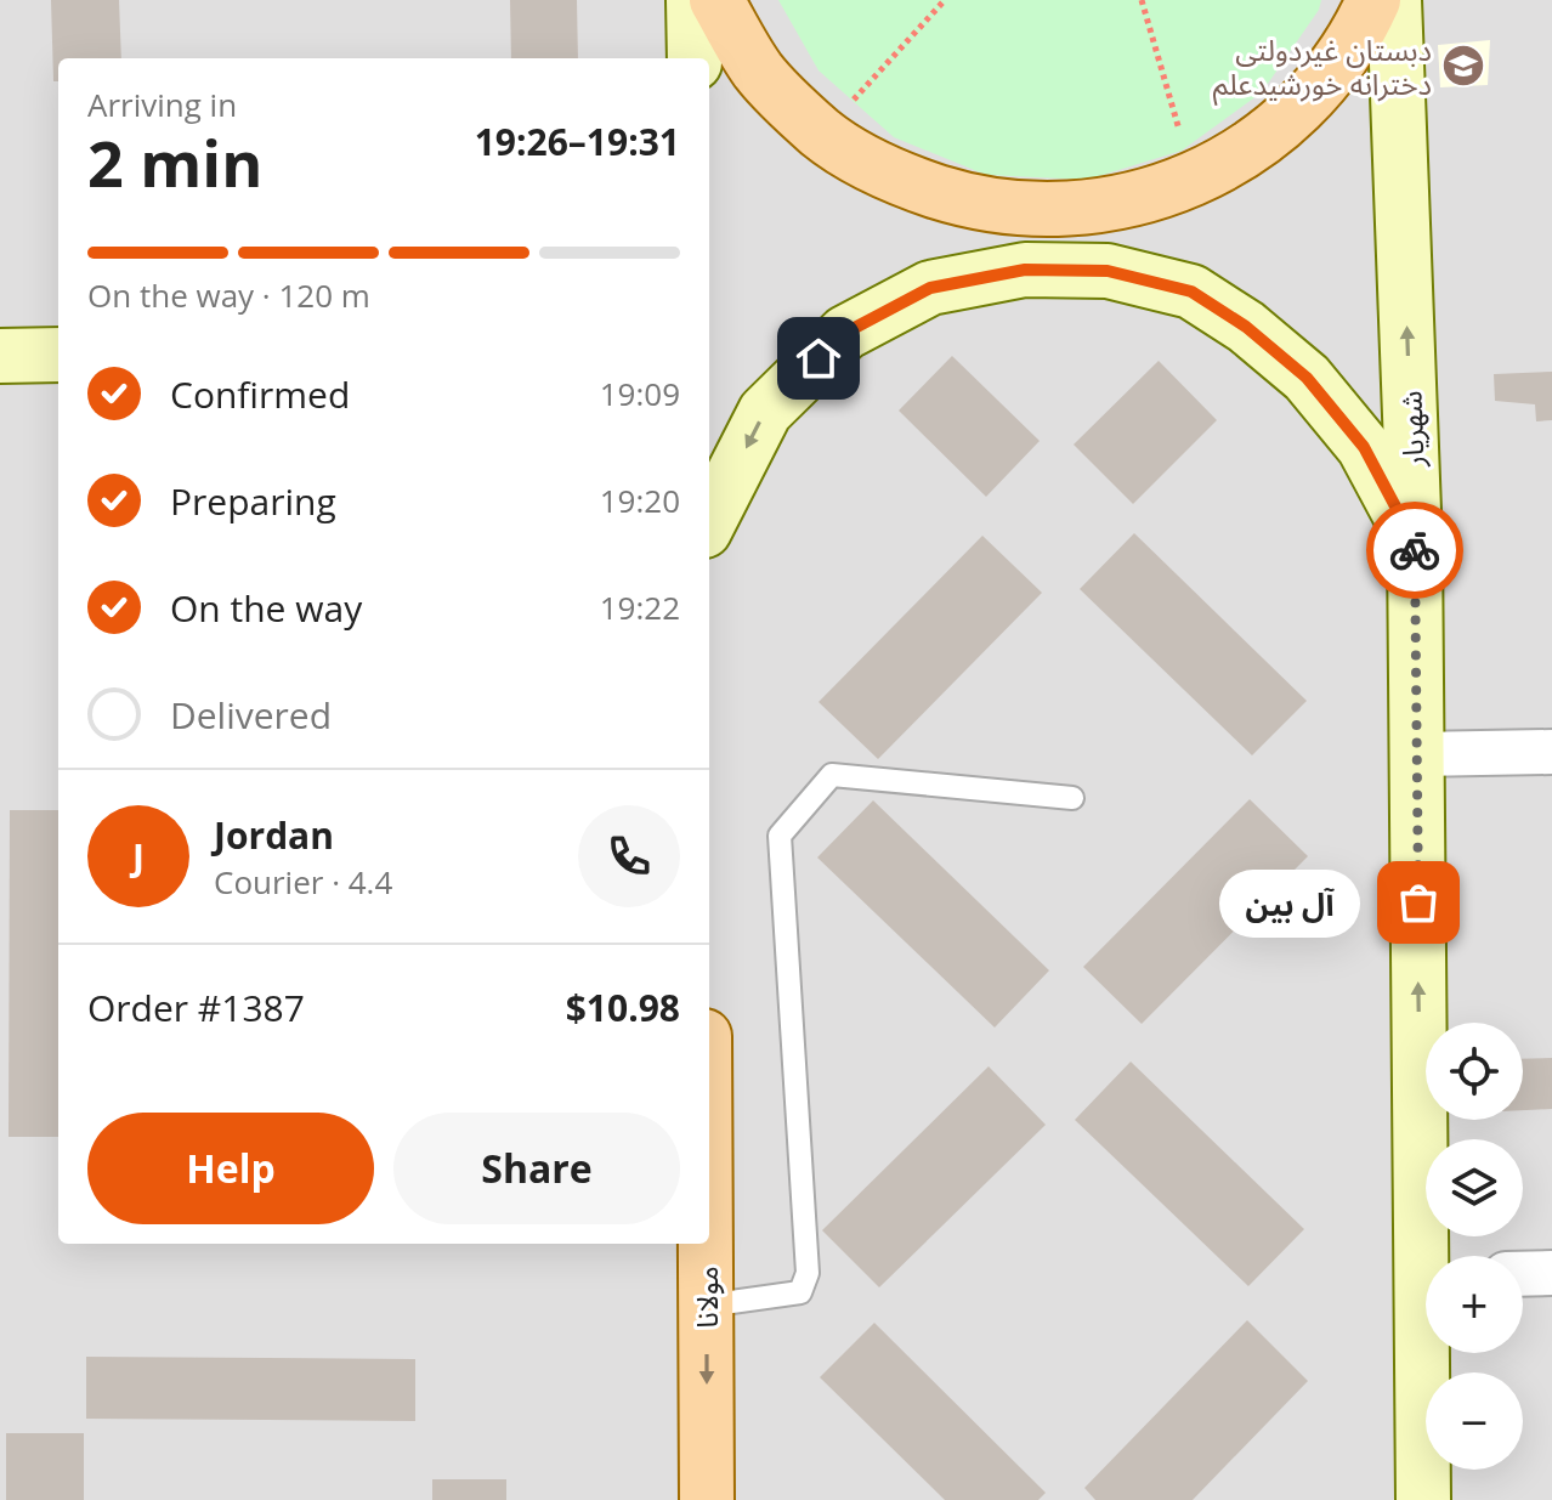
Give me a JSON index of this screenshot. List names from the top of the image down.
{
  "streets": {
    "main road": ["شهریار", "مولانا"]
  },
  "one_way": ["شهریار", "مولانا"],
  "places": {
    "school or university": ["دبستان غیردولتی دخترانه خورشیدعلم"],
    "other": ["آل بین"]
  },
  "page": {
    "heading": ["2 min", "Arriving in", "19:26–19:31"],
    "panel": [
      "Jordan",
      "Courier · 4.4",
      "Order #1387",
      "$10.98"
    ],
    "bar": "On the way · 120 m",
    "list": [
      ["Confirmed", "19:09"],
      ["Preparing", "19:20"],
      ["On the way", "19:22"],
      "Delivered"
    ],
    "round": "J",
    "bubble": "آل بین",
    "map_buttons": ["+", "−"],
    "buttons": ["Help", "Share"]
  }
}
